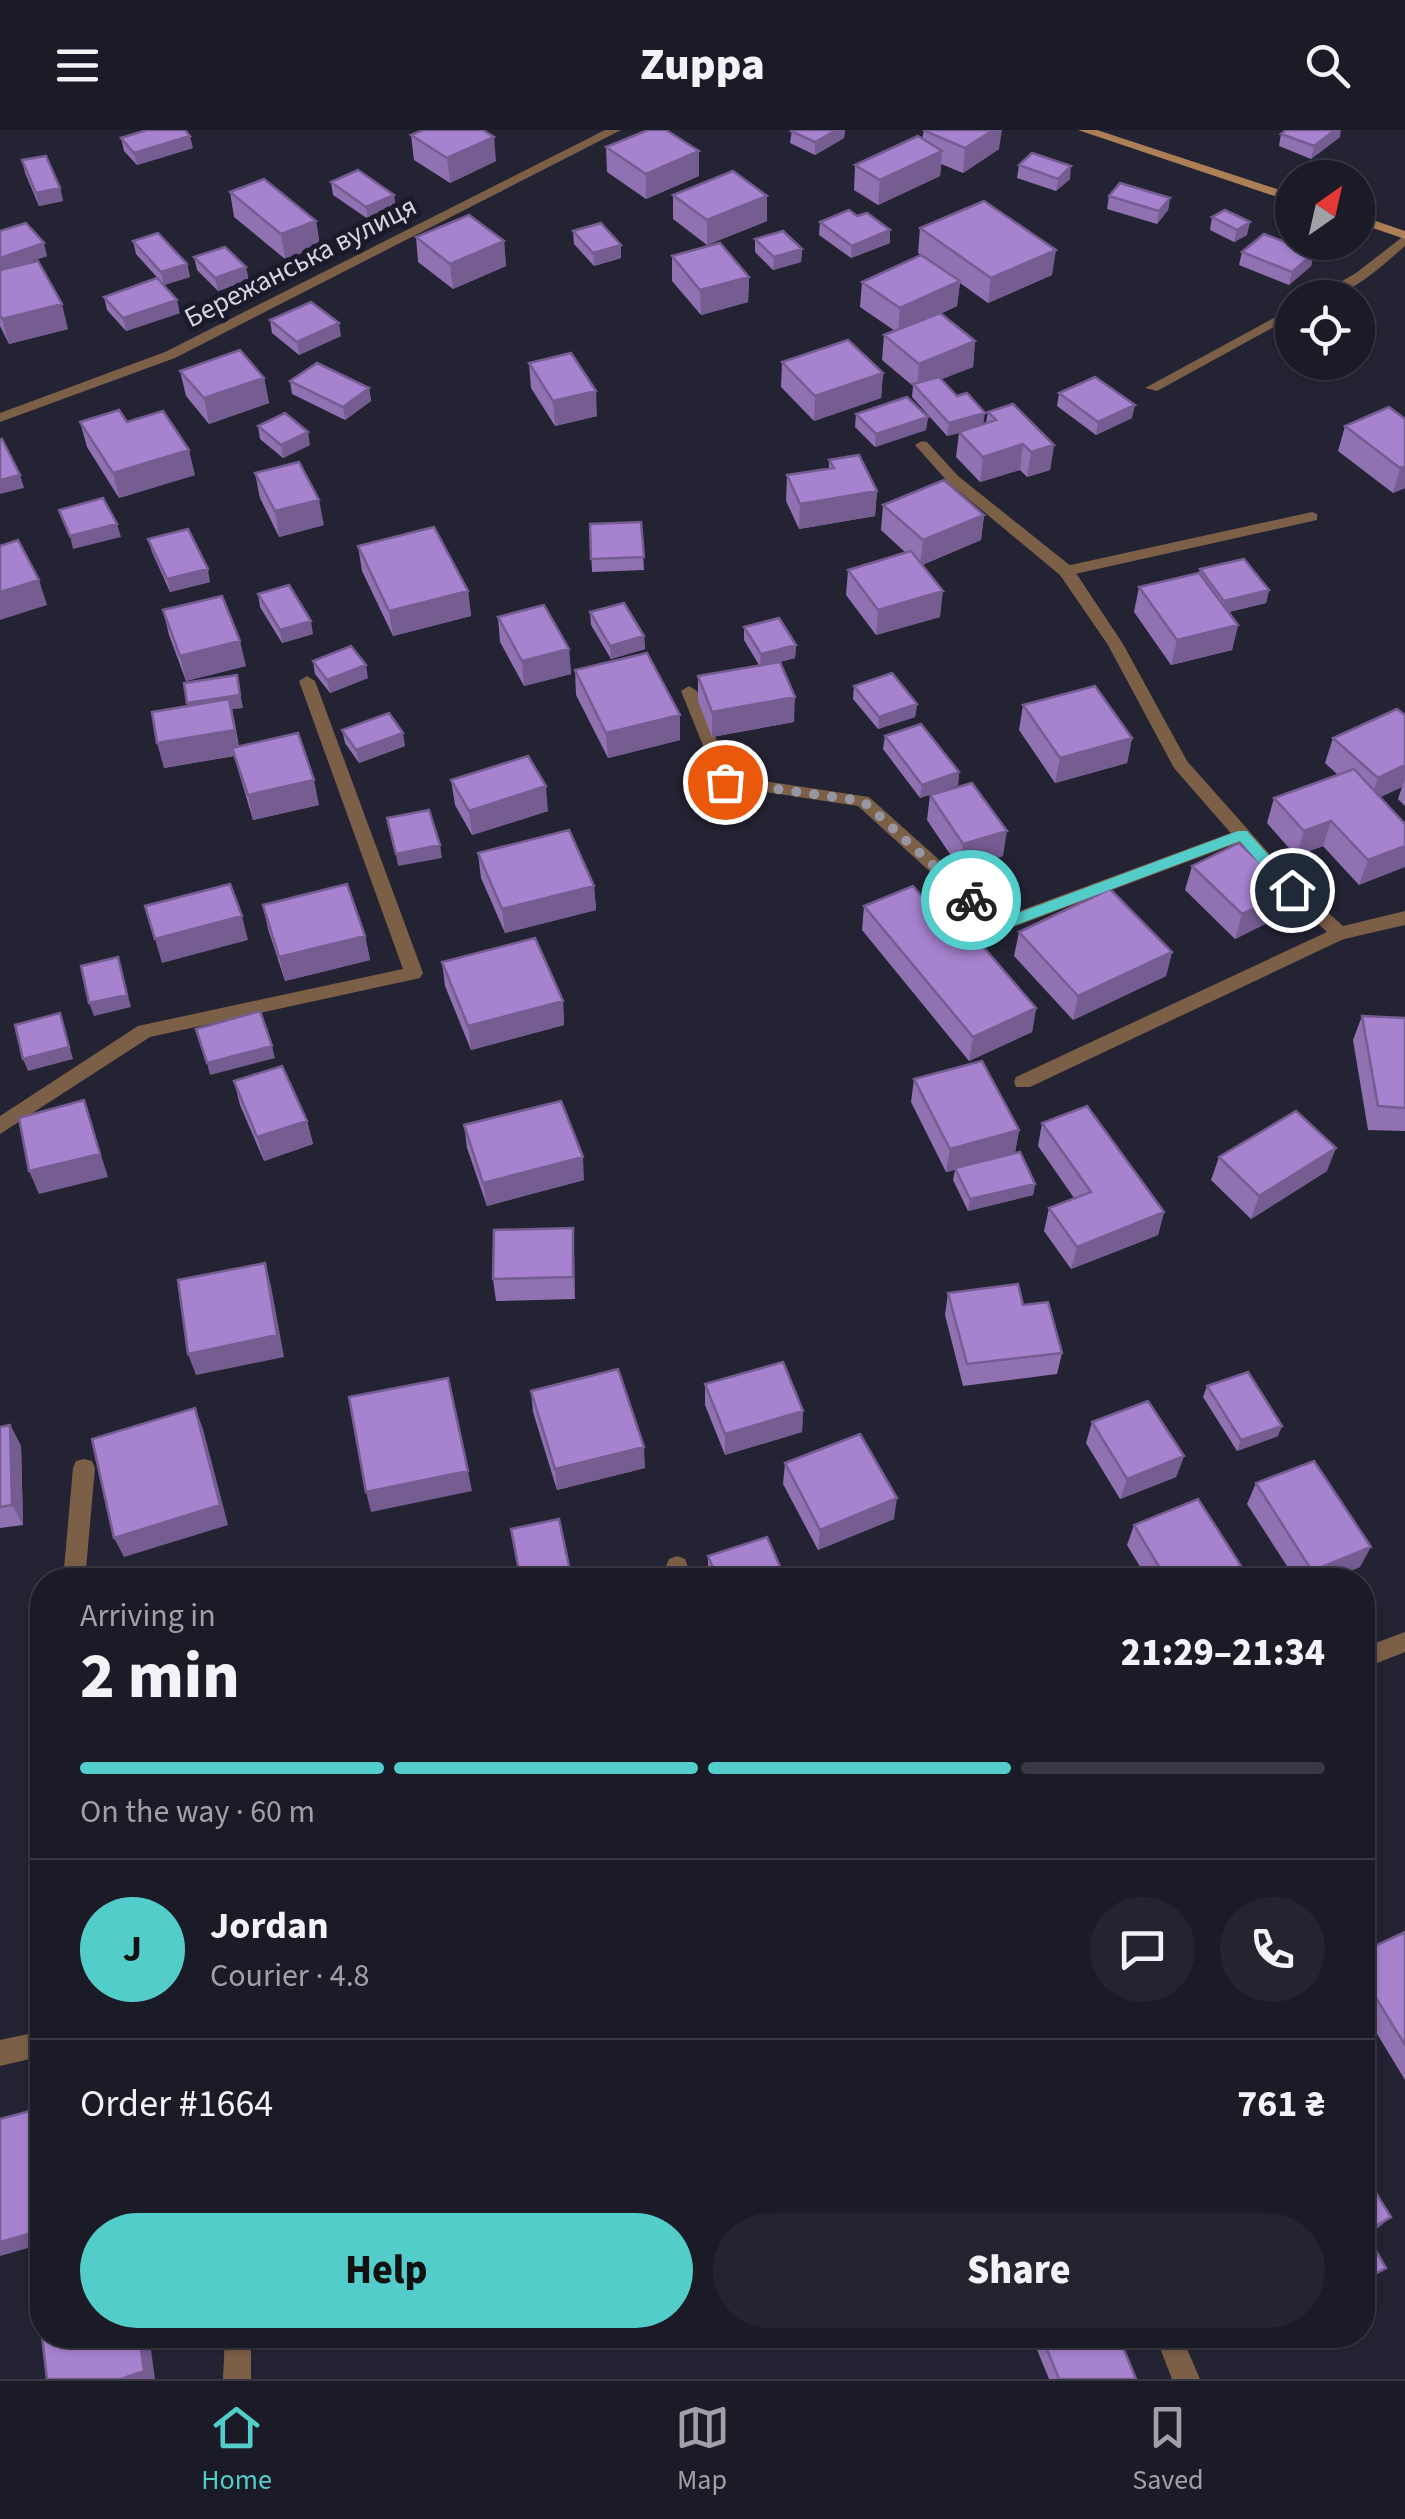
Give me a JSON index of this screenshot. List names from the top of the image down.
{
  "streets": {
    "street": ["Бережанська вулиця"]
  },
  "north": "top right",
  "page": {
    "header": "Zuppa",
    "heading": ["2 min", "Arriving in", "21:29–21:34"],
    "panel": [
      "Jordan",
      "Courier · 4.8",
      "Order #1664",
      "761 ₴"
    ],
    "bar": "On the way · 60 m",
    "round": "J",
    "buttons": ["Help", "Share"],
    "tabs": ["Home", "Map", "Saved"]
  }
}
